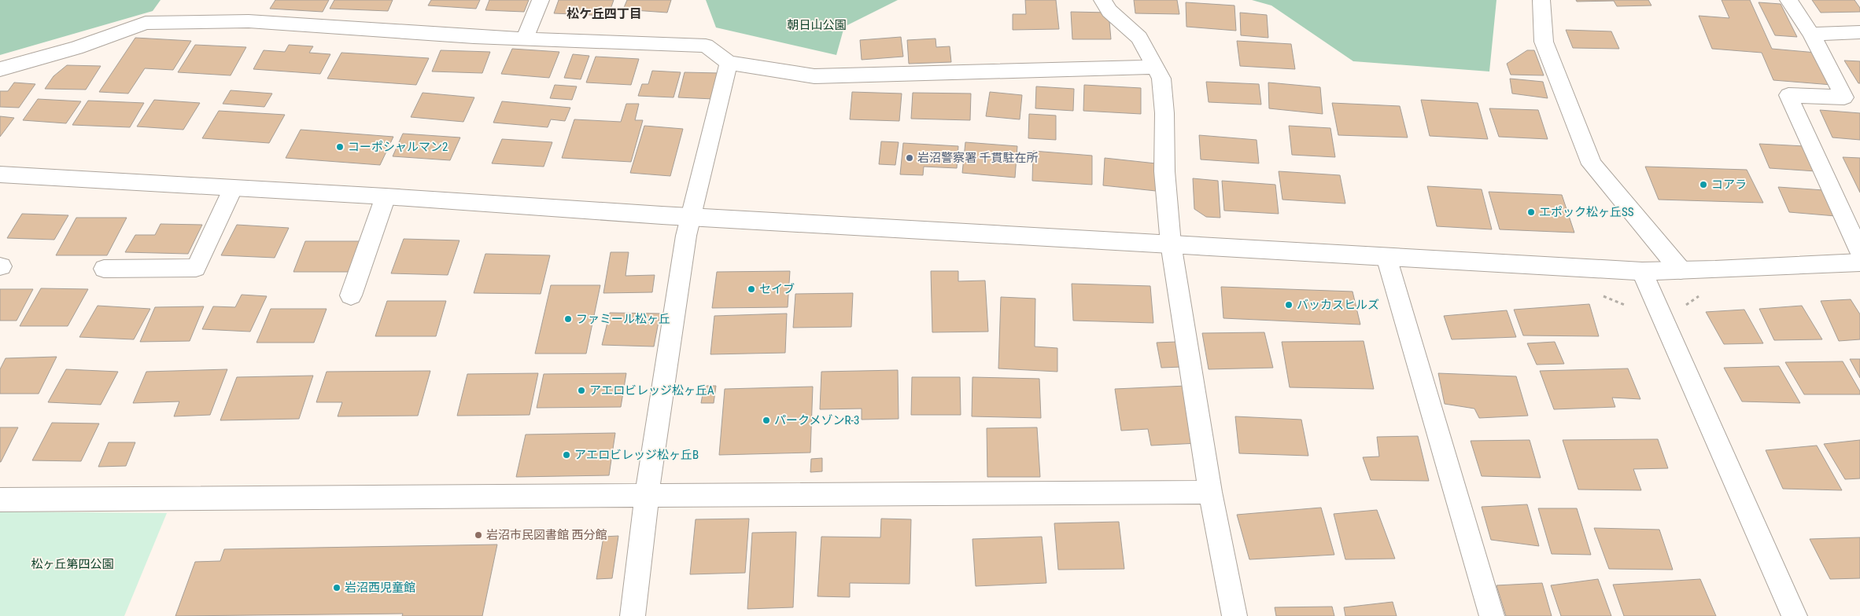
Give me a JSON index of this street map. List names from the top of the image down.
{
  "districts": ["松ケ丘四丁目"],
  "parks": ["朝日山公園", "松ヶ丘第四公園"],
  "places": [
    "コーポシャルマン2",
    "岩沼警察署 千貫駐在所",
    "コアラ",
    "エポック松ヶ丘SS",
    "セイブ",
    "バッカスヒルズ",
    "ファミール松ヶ丘",
    "アエロビレッジ松ヶ丘A",
    "パークメゾンR-3",
    "アエロビレッジ松ヶ丘B",
    "岩沼市民図書館 西分館",
    "岩沼西児童館"
  ]
}
